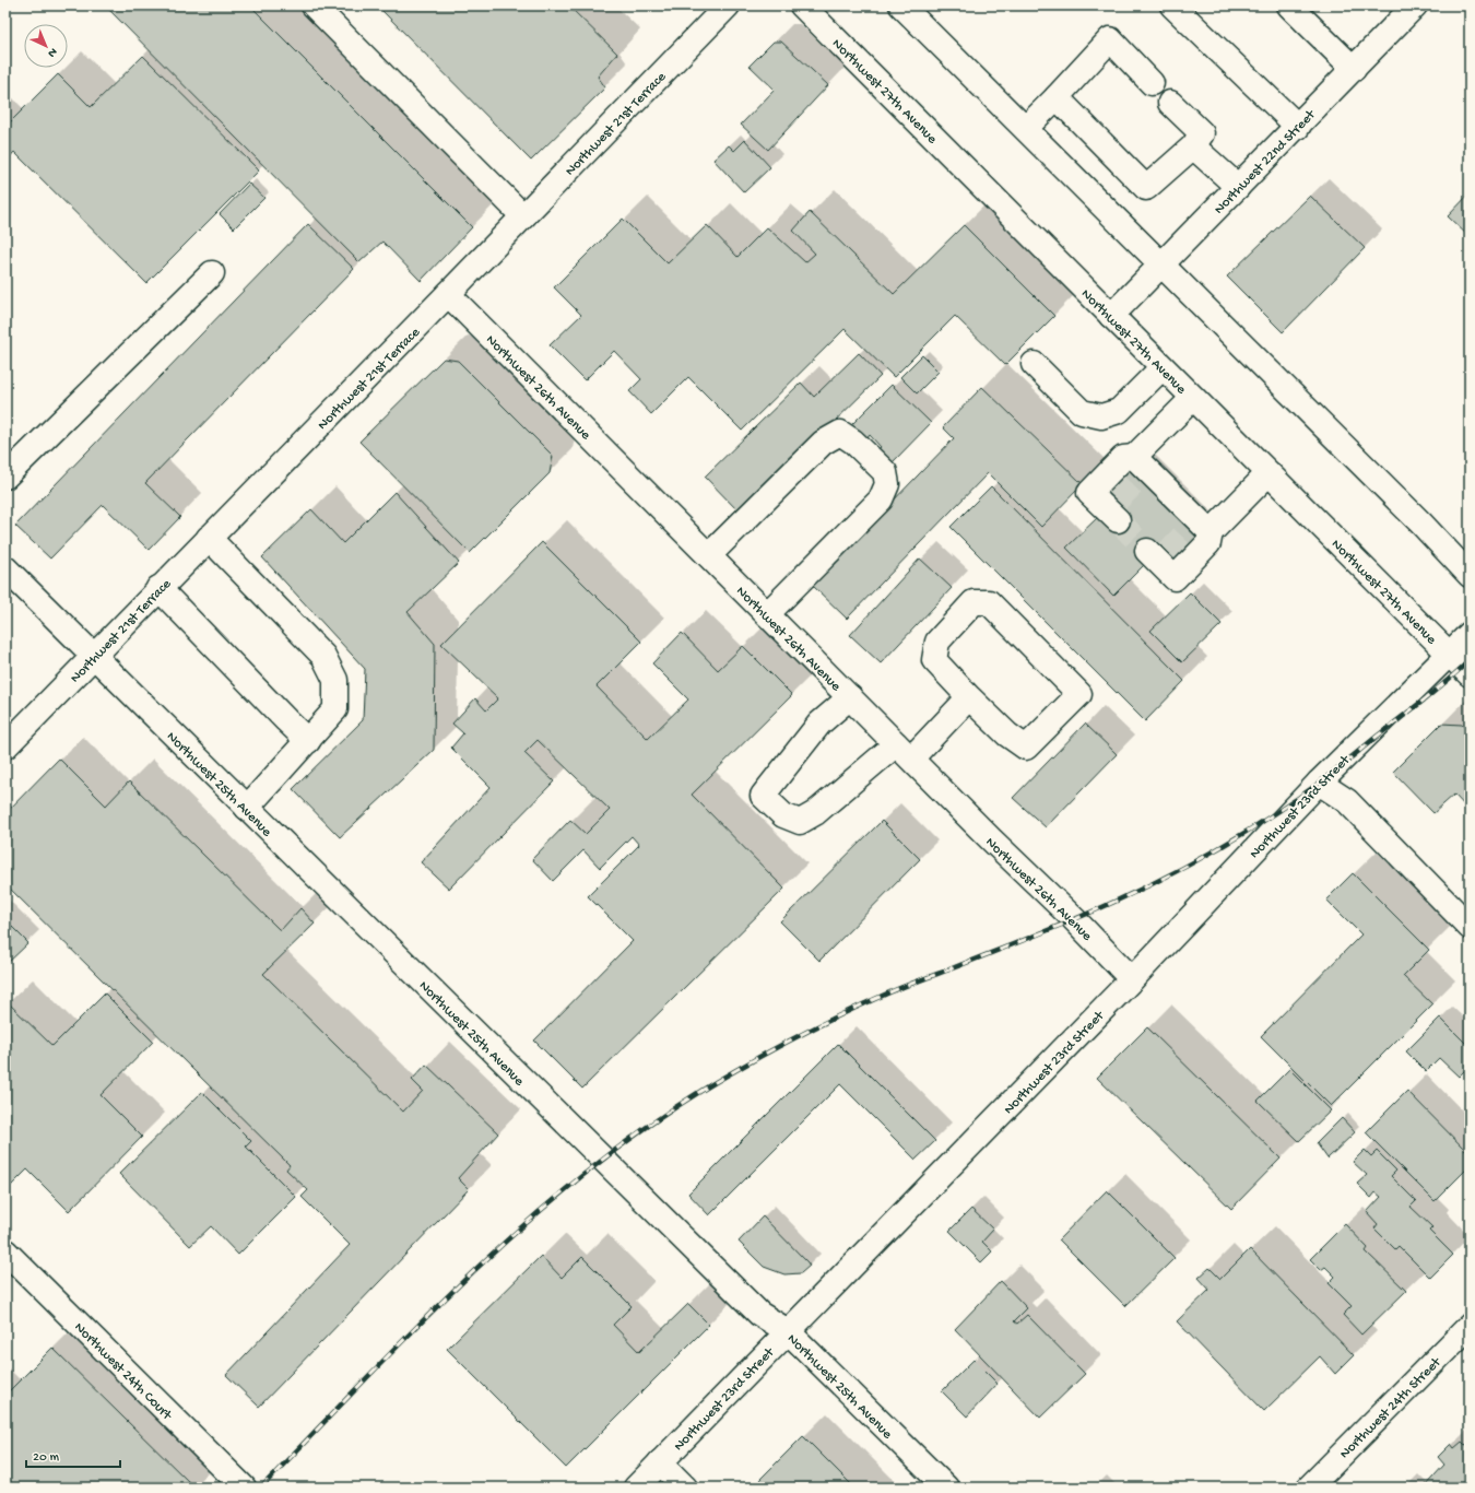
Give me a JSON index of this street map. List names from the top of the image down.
{
  "streets": {
    "main road": [
      "Northwest 27th Avenue",
      "Northwest 21st Terrace",
      "Northwest 22nd Street",
      "Northwest 26th Avenue",
      "Northwest 25th Avenue",
      "Northwest 23rd Street",
      "Northwest 24th Court",
      "Northwest 24th Street"
    ]
  },
  "crossings": [
    ["Northwest 27th Avenue", "Northwest 22nd Street"],
    ["Northwest 27th Avenue", "Northwest 23rd Street"],
    ["Northwest 21st Terrace", "Northwest 26th Avenue"],
    ["Northwest 21st Terrace", "Northwest 25th Avenue"],
    ["Northwest 26th Avenue", "Northwest 23rd Street"],
    ["Northwest 25th Avenue", "Northwest 23rd Street"]
  ],
  "scale_bar": "20 m",
  "north": "bottom right"
}
